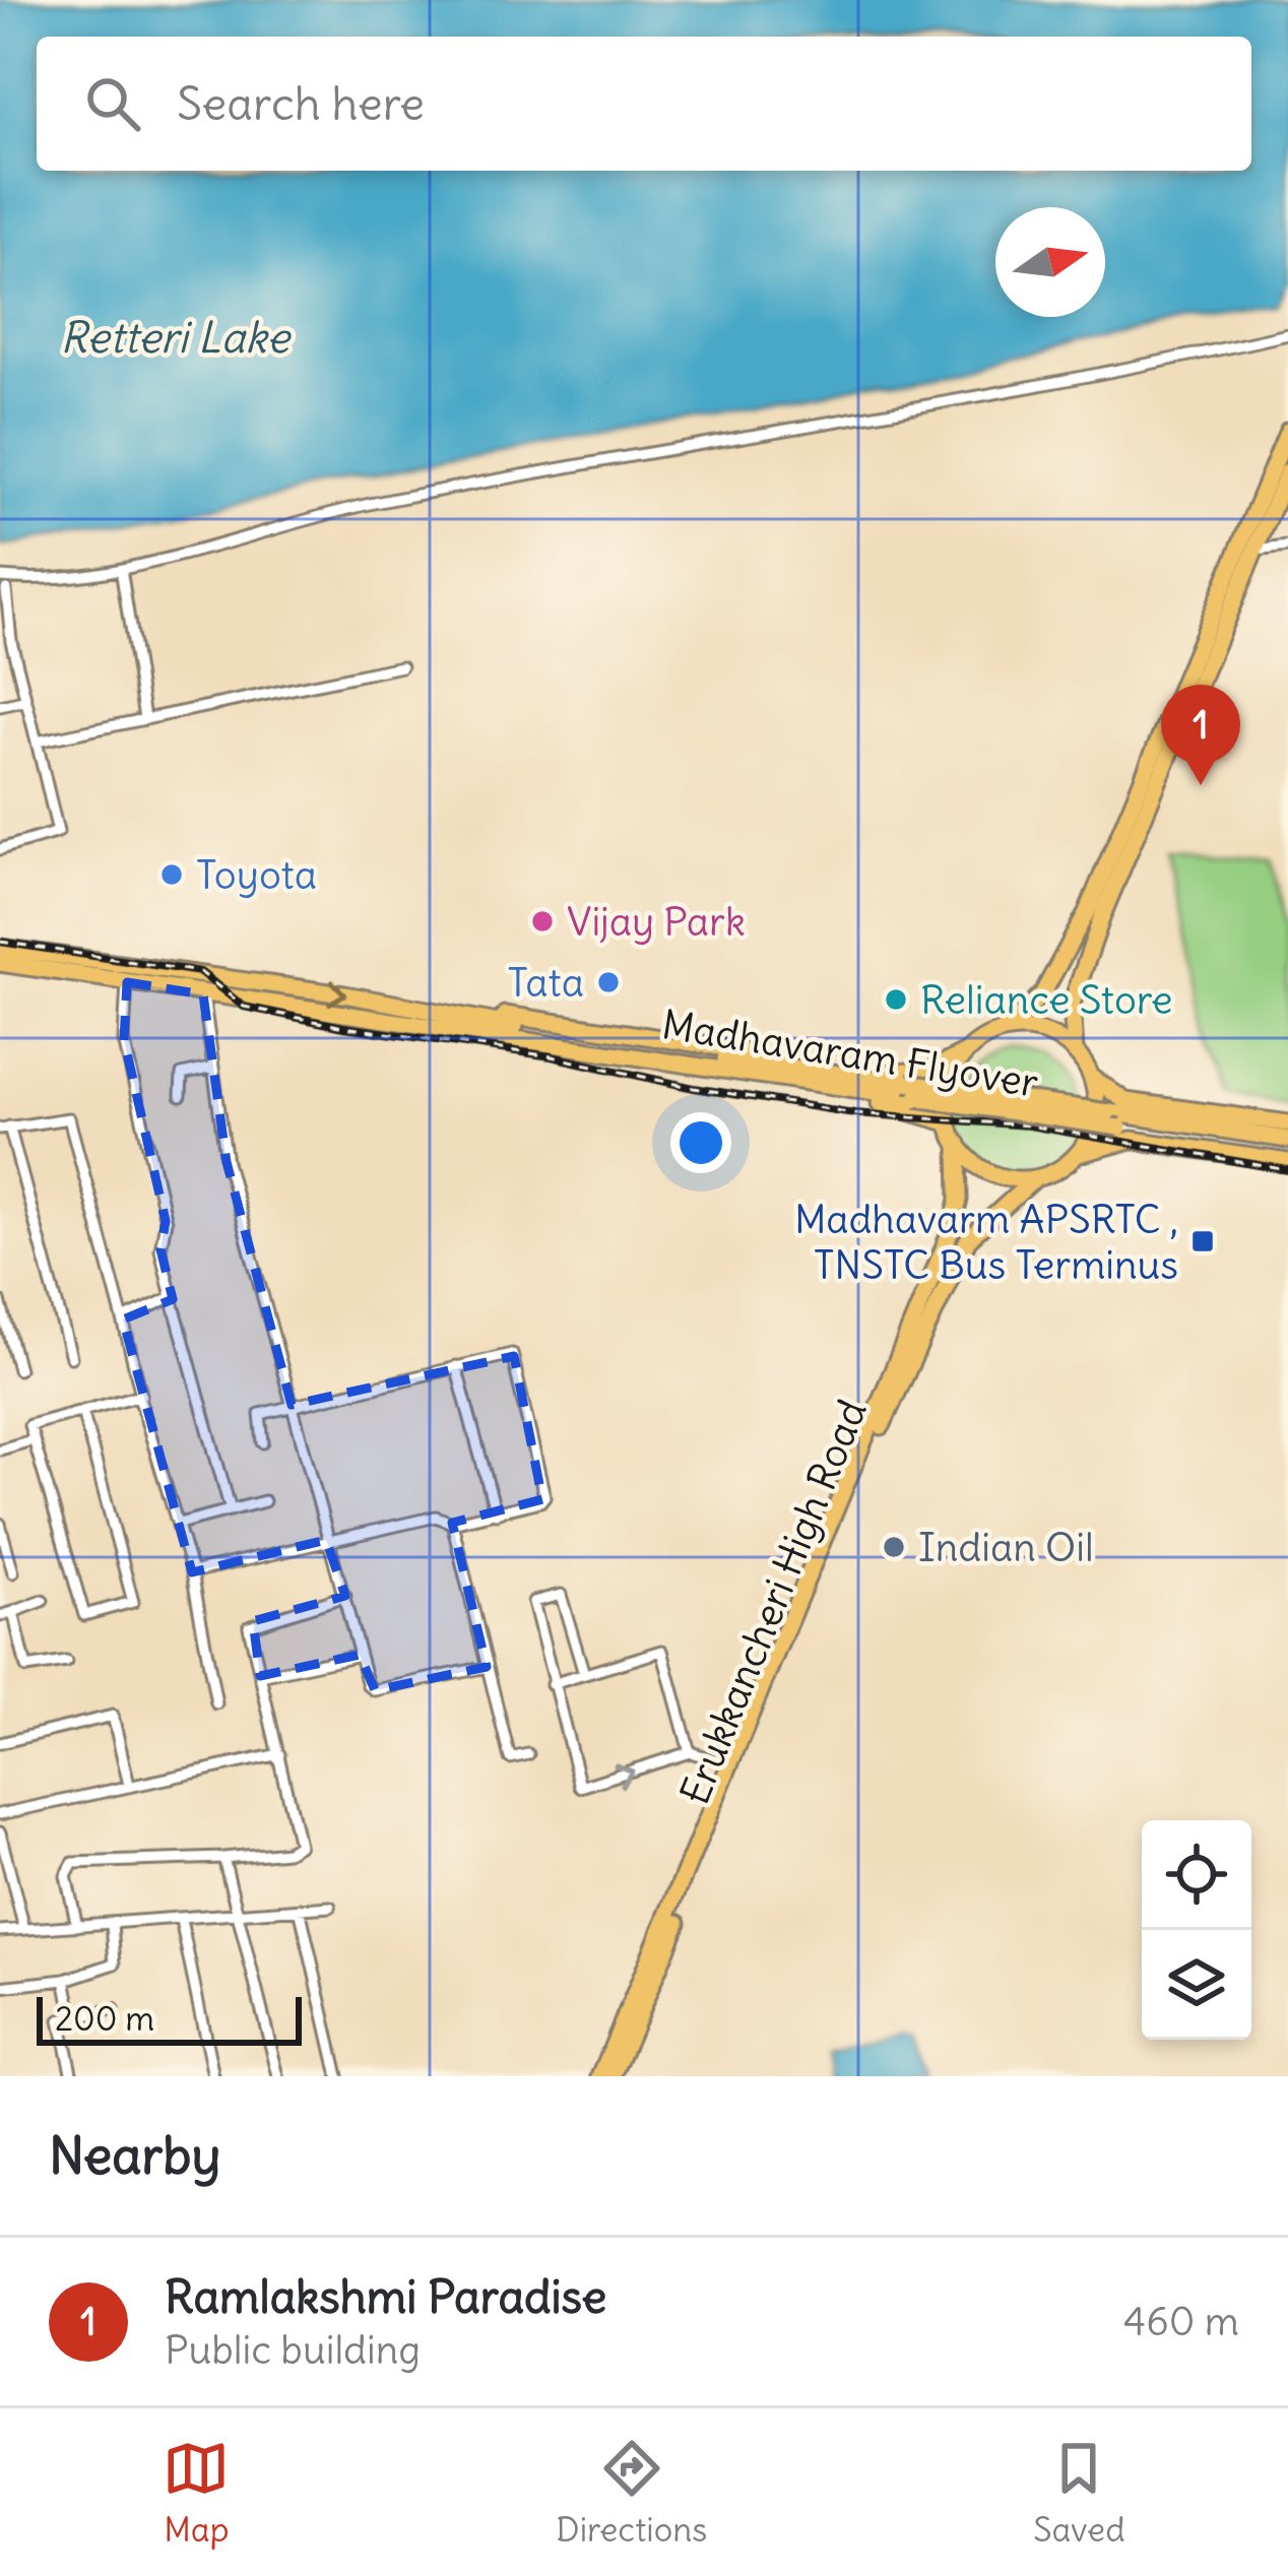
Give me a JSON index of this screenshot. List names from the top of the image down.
{
  "streets": {
    "main road": ["Madhavaram Flyover", "Erukkancheri High Road"]
  },
  "water": ["Retteri Lake"],
  "places": {
    "other": [
      "Toyota",
      "Vijay Park",
      "Tata",
      "Reliance Store",
      "Indian Oil"
    ],
    "transit": ["Madhavarm APSRTC , TNSTC Bus Terminus"]
  },
  "scale_bar": "200 m",
  "north": "right",
  "page": {
    "search": "Search here",
    "pins": "1",
    "scale": "200 m",
    "heading": "Nearby",
    "list": [
      {
        "mark": "1",
        "name": "Ramlakshmi Paradise",
        "note": "Public building",
        "value": "460 m"
      }
    ],
    "nav": ["Map", "Directions", "Saved"]
  }
}
